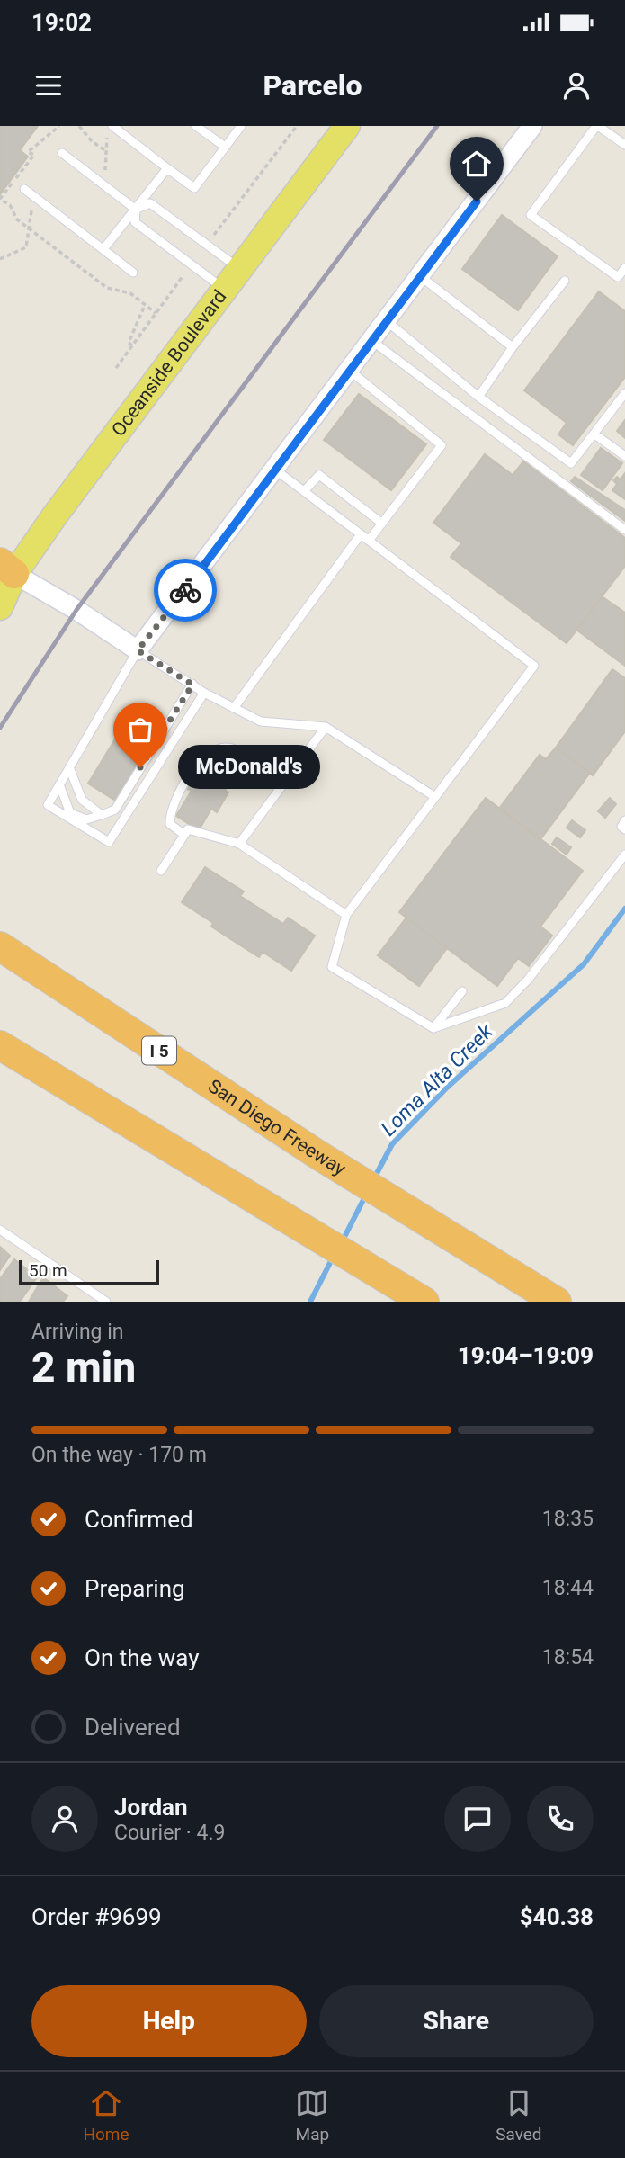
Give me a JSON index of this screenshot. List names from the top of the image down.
{
  "streets": {
    "highway": ["I 5", "San Diego Freeway"],
    "main road": ["Oceanside Boulevard"]
  },
  "water": ["Loma Alta Creek"],
  "places": ["McDonald's"],
  "scale_bar": "50 m",
  "page": {
    "status": "19:02",
    "header": "Parcelo",
    "bubble": "McDonald's",
    "scale": "50 m",
    "heading": ["2 min", "Arriving in", "19:04–19:09"],
    "panel": [
      "Jordan",
      "Courier · 4.9",
      "Order #9699",
      "$40.38"
    ],
    "bar": "On the way · 170 m",
    "list": [
      ["Confirmed", "18:35"],
      ["Preparing", "18:44"],
      ["On the way", "18:54"],
      "Delivered"
    ],
    "buttons": ["Help", "Share"],
    "tabs": ["Home", "Map", "Saved"]
  }
}
